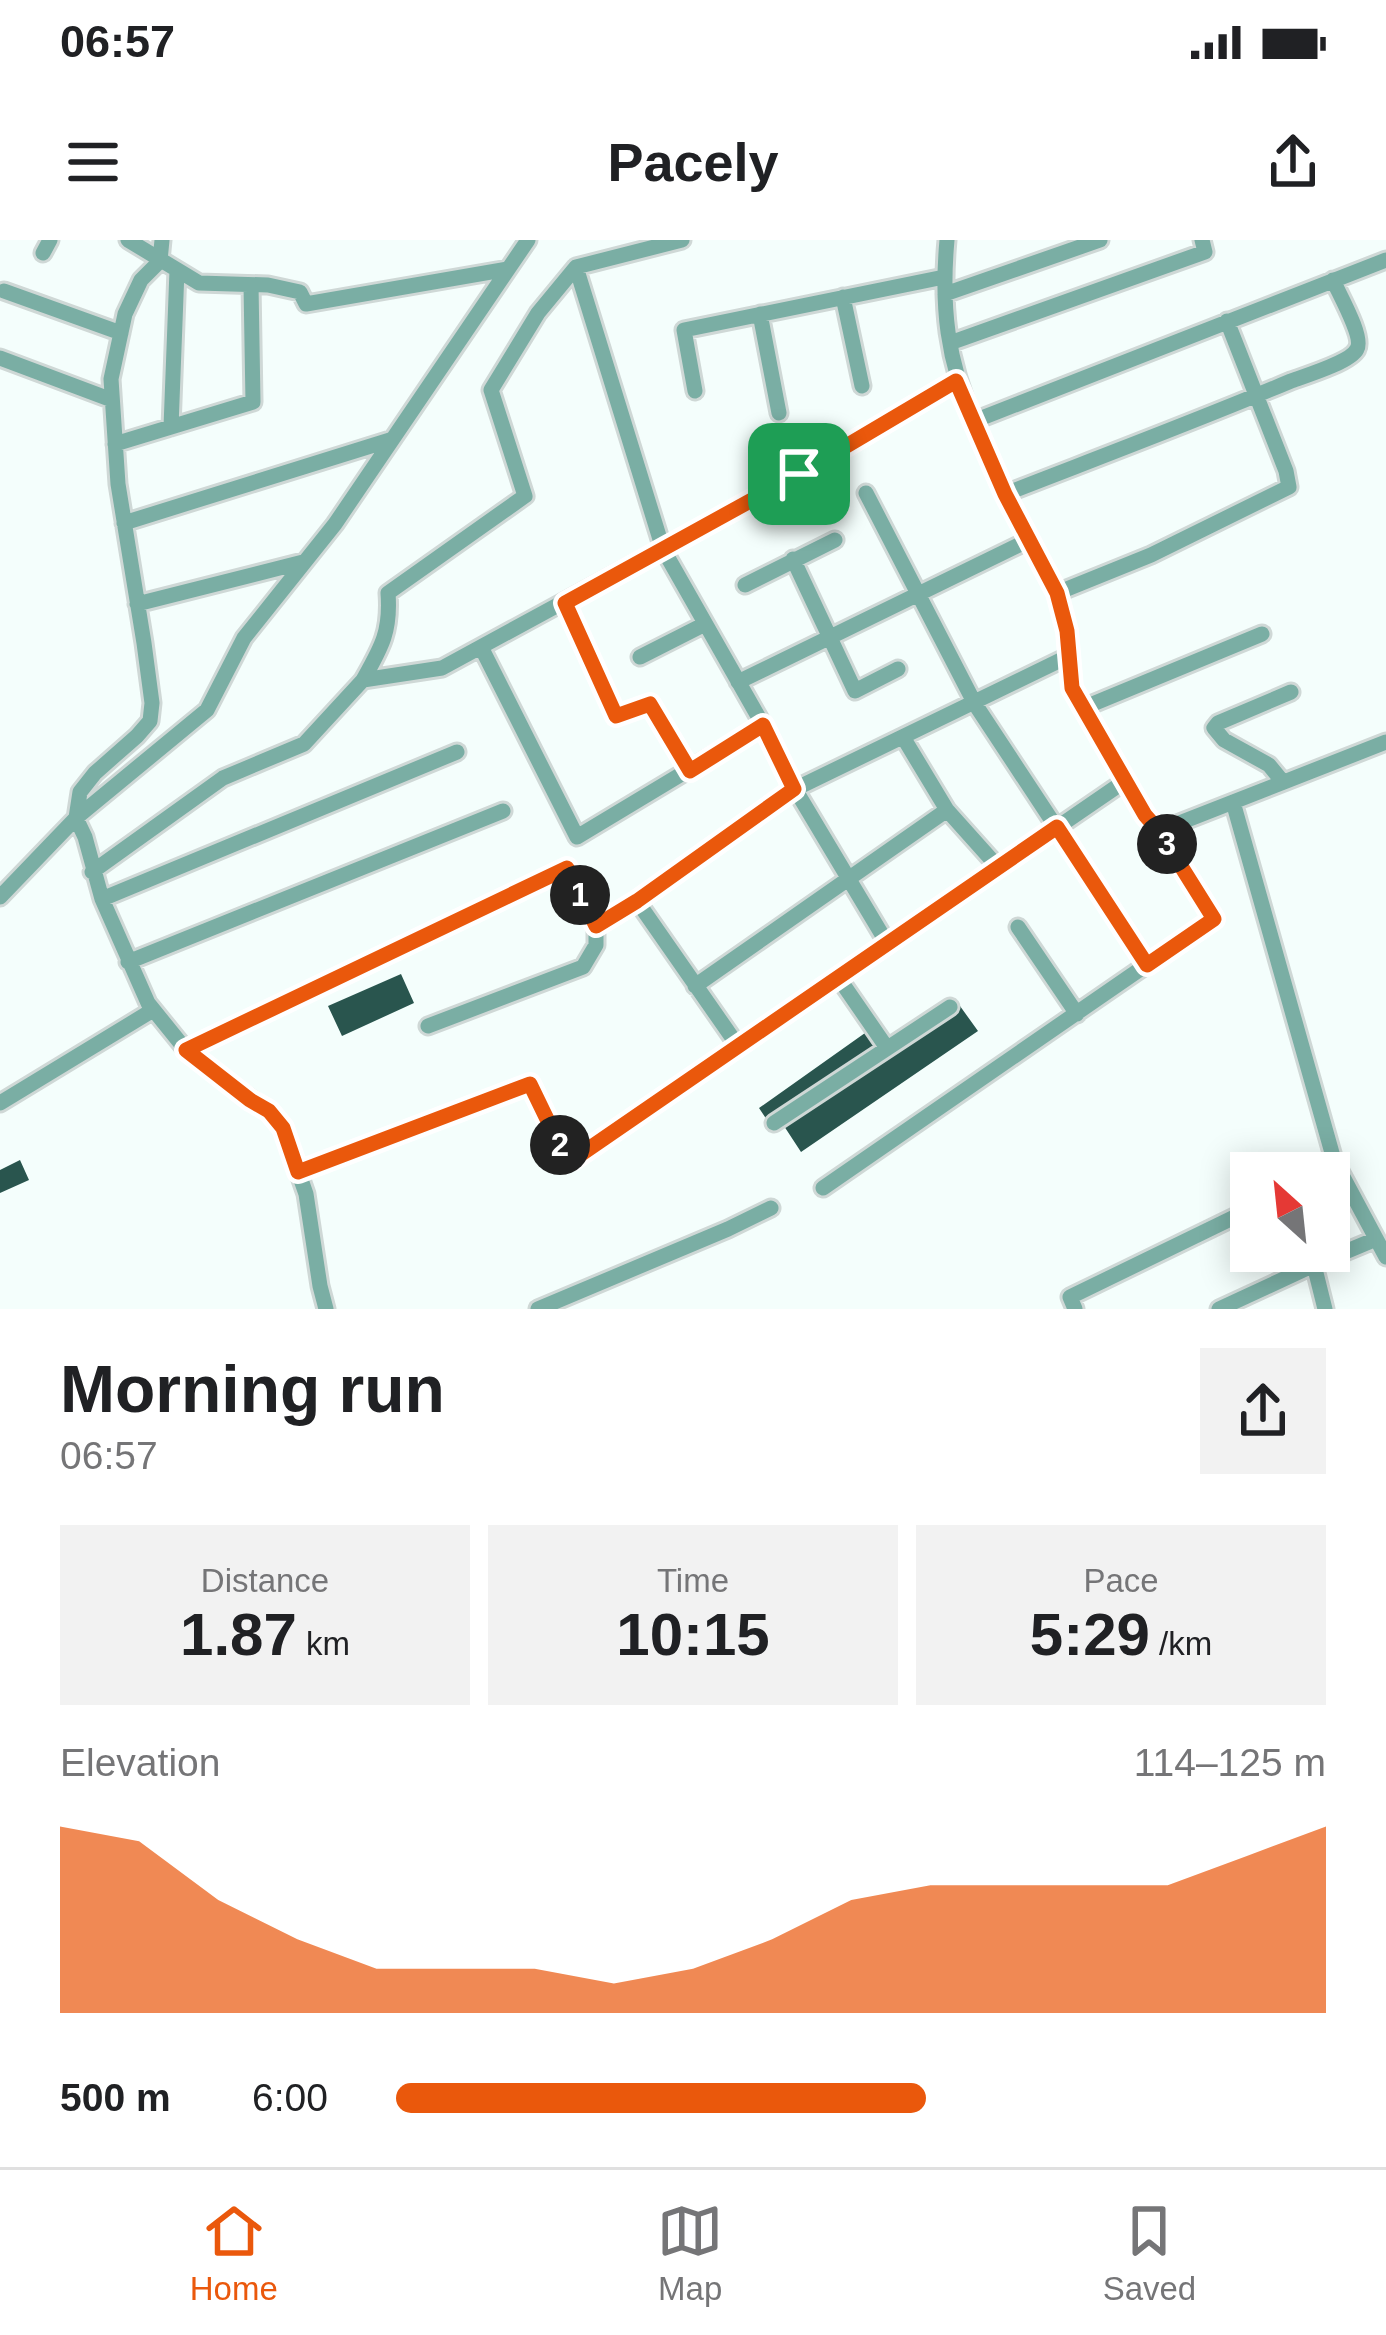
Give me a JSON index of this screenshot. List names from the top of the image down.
{
  "north": "top left",
  "page": {
    "status": "06:57",
    "header": "Pacely",
    "pins": ["3", "1", "2"],
    "heading": ["Morning run", "06:57"],
    "stats": [
      ["Distance", "1.87 km"],
      ["Time", "10:15"],
      ["Pace", "5:29 /km"]
    ],
    "chart": ["Elevation", "114–125 m"],
    "list": [
      {
        "name": "500 m",
        "note": "6:00"
      }
    ],
    "tabs": ["Home", "Map", "Saved"]
  }
}
